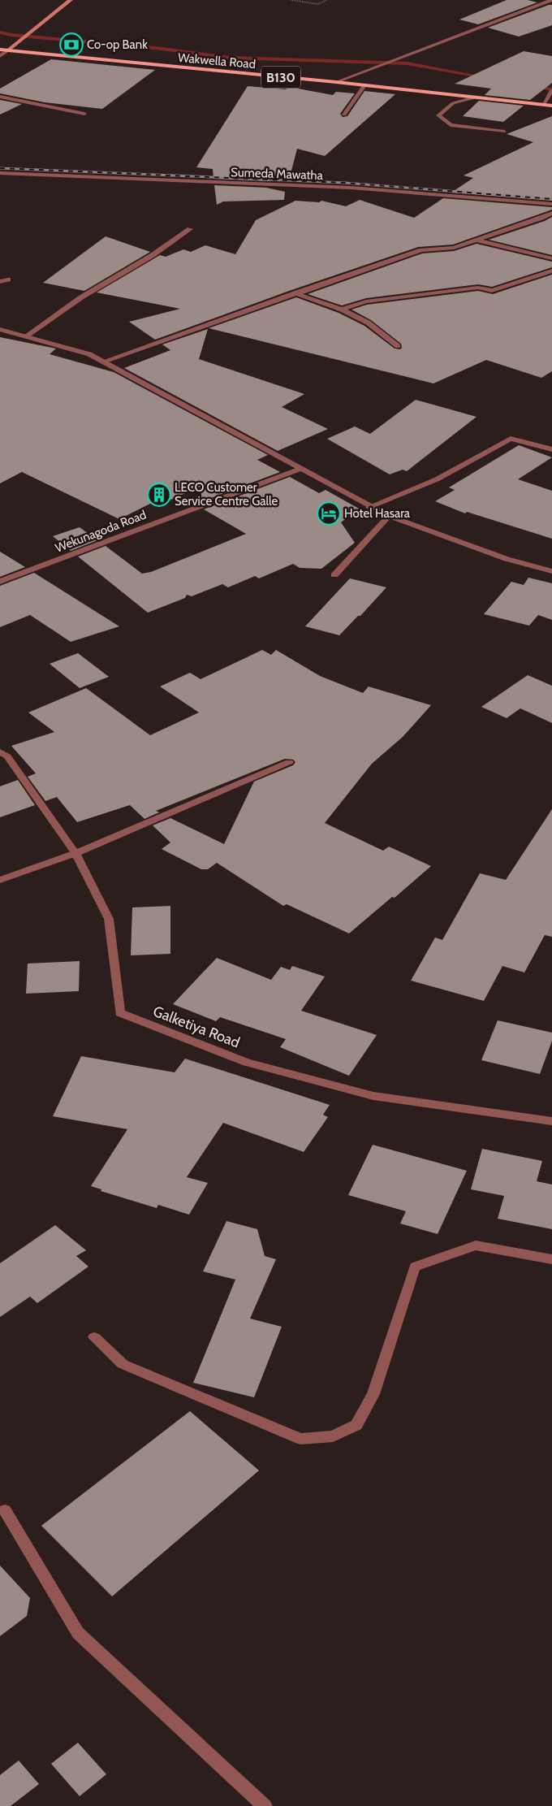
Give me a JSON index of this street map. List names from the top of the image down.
{
  "streets": {
    "main road": ["Wakwella Road", "B130"],
    "street": ["Sumeda Mawatha", "Wekunagoda Road", "Galketiya Road"]
  },
  "places": {
    "bank": ["Co-op Bank"],
    "building": ["LECO Customer Service Centre Galle"],
    "hotel": ["Hotel Hasara"]
  }
}
